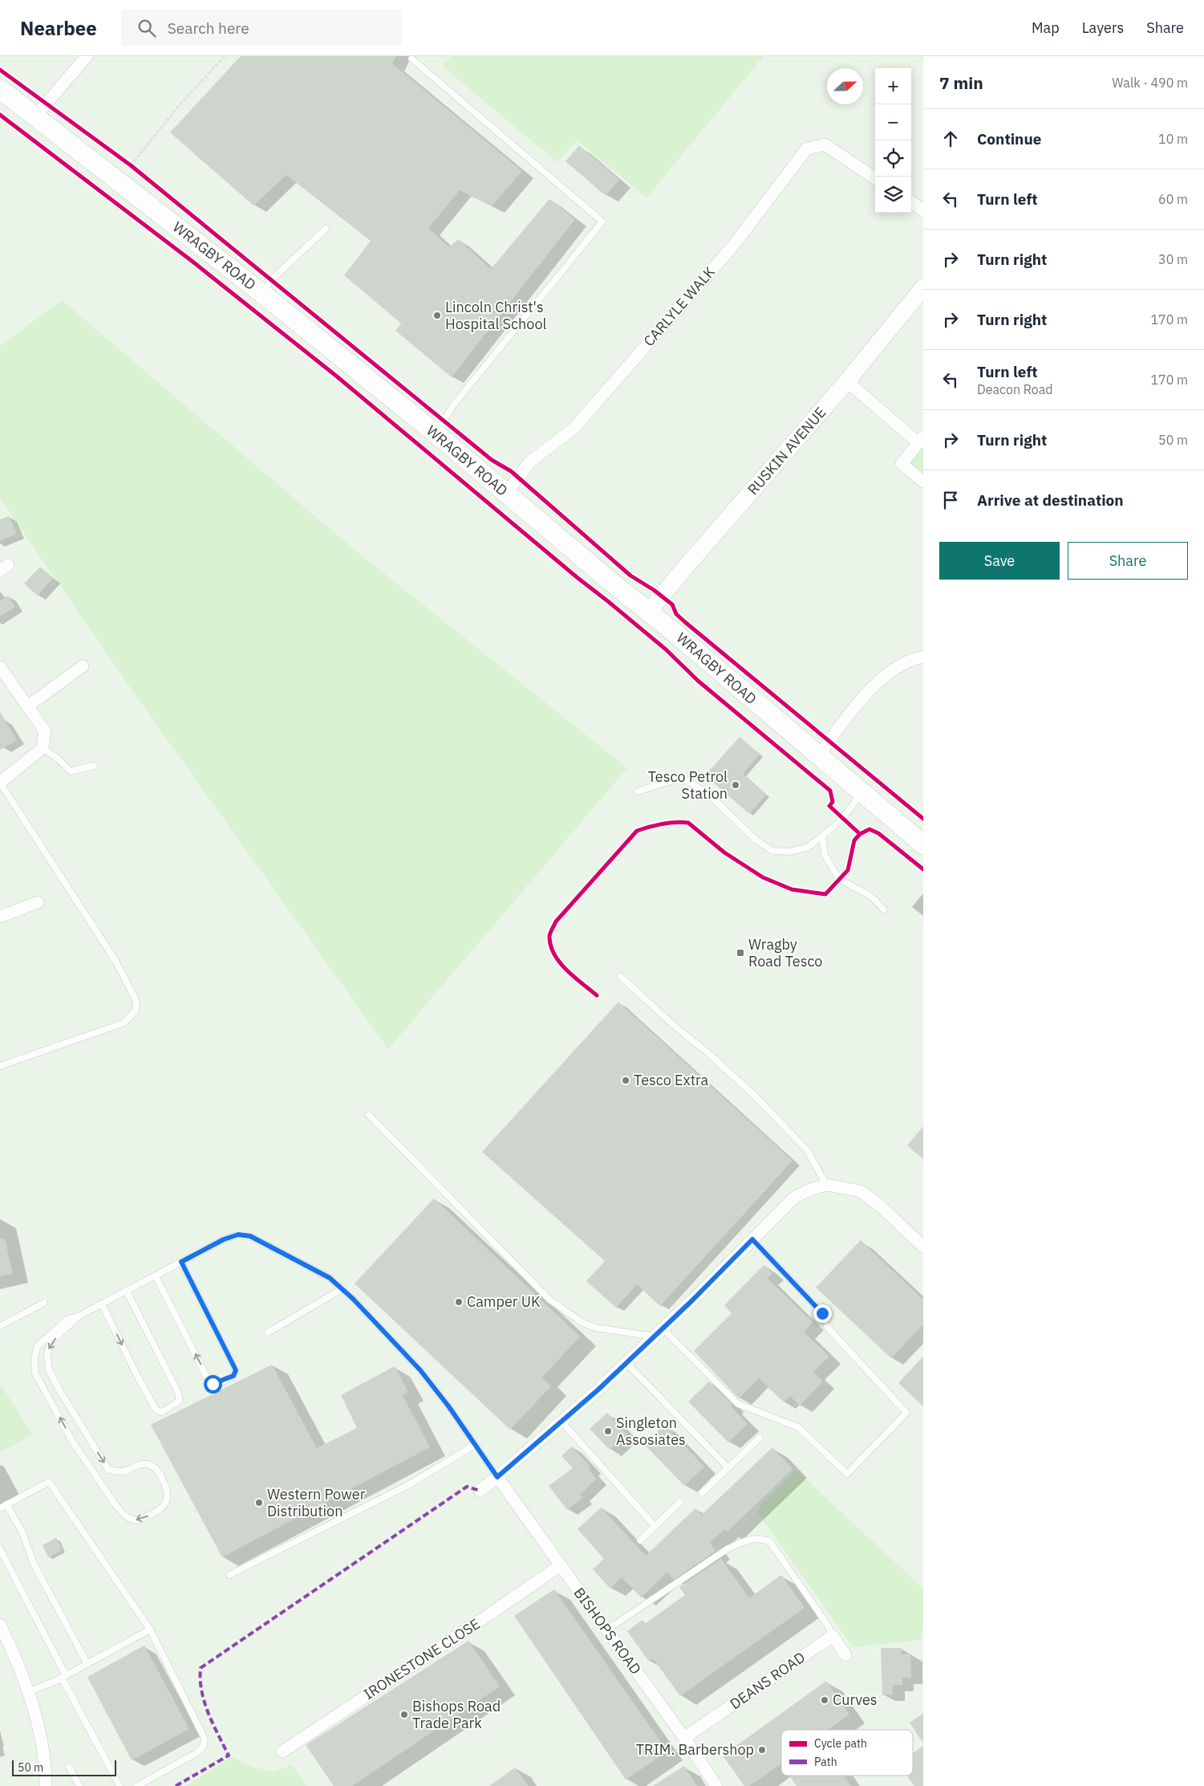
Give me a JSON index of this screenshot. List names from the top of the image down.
{
  "streets": {
    "main road": ["WRAGBY ROAD", "RUSKIN AVENUE"],
    "street": [
      "CARLYLE WALK",
      "BISHOPS ROAD",
      "IRONESTONE CLOSE",
      "DEANS ROAD"
    ]
  },
  "crossings": [
    ["WRAGBY ROAD", "CARLYLE WALK"],
    ["WRAGBY ROAD", "RUSKIN AVENUE"],
    ["BISHOPS ROAD", "IRONESTONE CLOSE"],
    ["BISHOPS ROAD", "DEANS ROAD"]
  ],
  "places": {
    "other": [
      "Lincoln Christ's Hospital School",
      "Tesco Petrol Station",
      "Tesco Extra",
      "Camper UK",
      "Singleton Assosiates",
      "Western Power Distribution",
      "Curves",
      "Bishops Road Trade Park",
      "TRIM. Barbershop"
    ],
    "transit": ["Wragby Road Tesco"]
  },
  "legend": ["Cycle path", "Path"],
  "scale_bar": "50 m",
  "north": "right",
  "page": {
    "header": "Nearbee",
    "search": "Search here",
    "nav": ["Map", "Layers", "Share"],
    "heading": ["7 min", "Walk · 490 m"],
    "map_buttons": ["+", "−"],
    "list": [
      ["Continue", "10 m"],
      ["Turn left", "60 m"],
      ["Turn right", "30 m"],
      ["Turn right", "170 m"],
      ["Turn left", "Deacon Road", "170 m"],
      ["Turn right", "50 m"],
      "Arrive at destination"
    ],
    "buttons": ["Save", "Share"],
    "scale": "50 m"
  }
}
